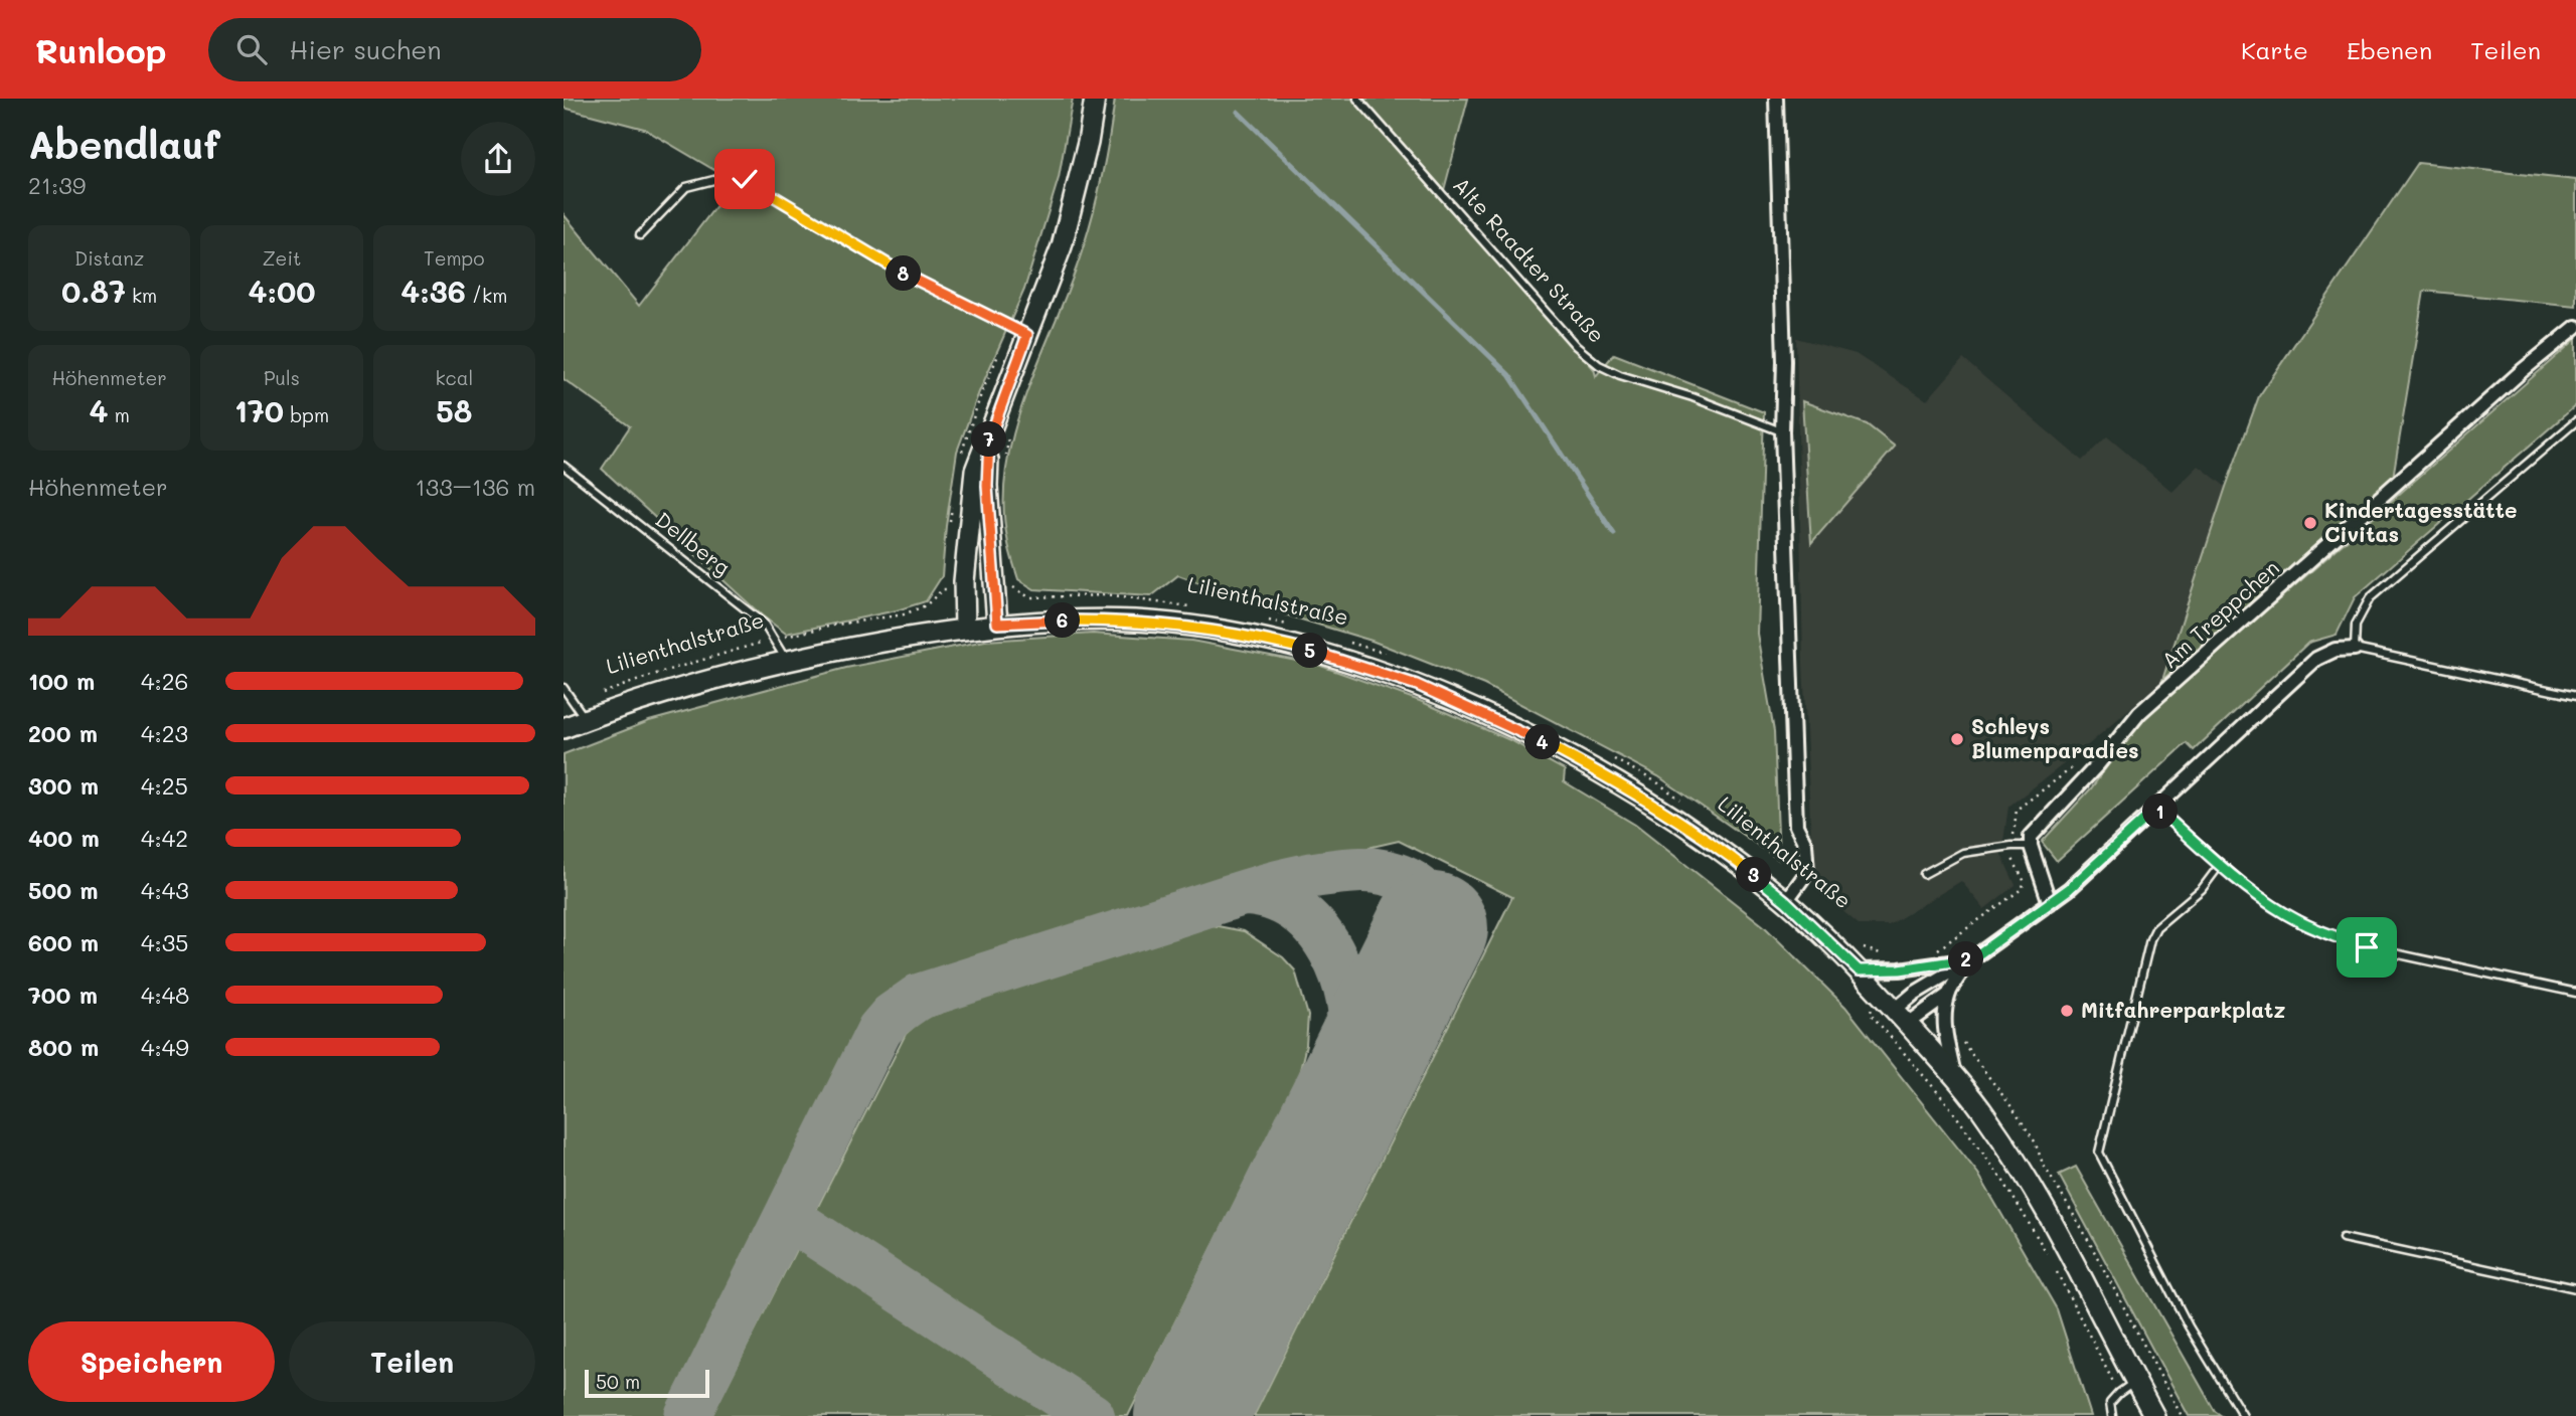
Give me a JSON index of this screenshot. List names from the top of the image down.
{
  "streets": {
    "main road": ["Lilienthalstraße"],
    "street": ["Am Treppchen"],
    "lane": ["Alte Raadter Straße", "Dellberg"]
  },
  "crossings": [
    ["Dellberg", "Lilienthalstraße"]
  ],
  "places": ["Kindertagesstätte Civitas", "Schleys Blumenparadies", "Mitfahrerparkplatz"],
  "scale_bar": "50 m",
  "page": {
    "header": "Runloop",
    "search": "Hier suchen",
    "nav": ["Karte", "Ebenen", "Teilen"],
    "heading": ["Abendlauf", "21:39"],
    "stats": [
      ["Distanz", "0.87 km"],
      ["Zeit", "4:00"],
      ["Tempo", "4:36 /km"],
      ["Höhenmeter", "4 m"],
      ["Puls", "170 bpm"],
      ["kcal", "58"]
    ],
    "pins": [
      "8",
      "7",
      "6",
      "5",
      "4",
      "1",
      "3",
      "2"
    ],
    "chart": ["Höhenmeter", "133–136 m"],
    "list": [
      {
        "name": "100 m",
        "note": "4:26"
      },
      {
        "name": "200 m",
        "note": "4:23"
      },
      {
        "name": "300 m",
        "note": "4:25"
      },
      {
        "name": "400 m",
        "note": "4:42"
      },
      {
        "name": "500 m",
        "note": "4:43"
      },
      {
        "name": "600 m",
        "note": "4:35"
      },
      {
        "name": "700 m",
        "note": "4:48"
      },
      {
        "name": "800 m",
        "note": "4:49"
      }
    ],
    "buttons": ["Speichern", "Teilen"],
    "scale": "50 m"
  }
}
